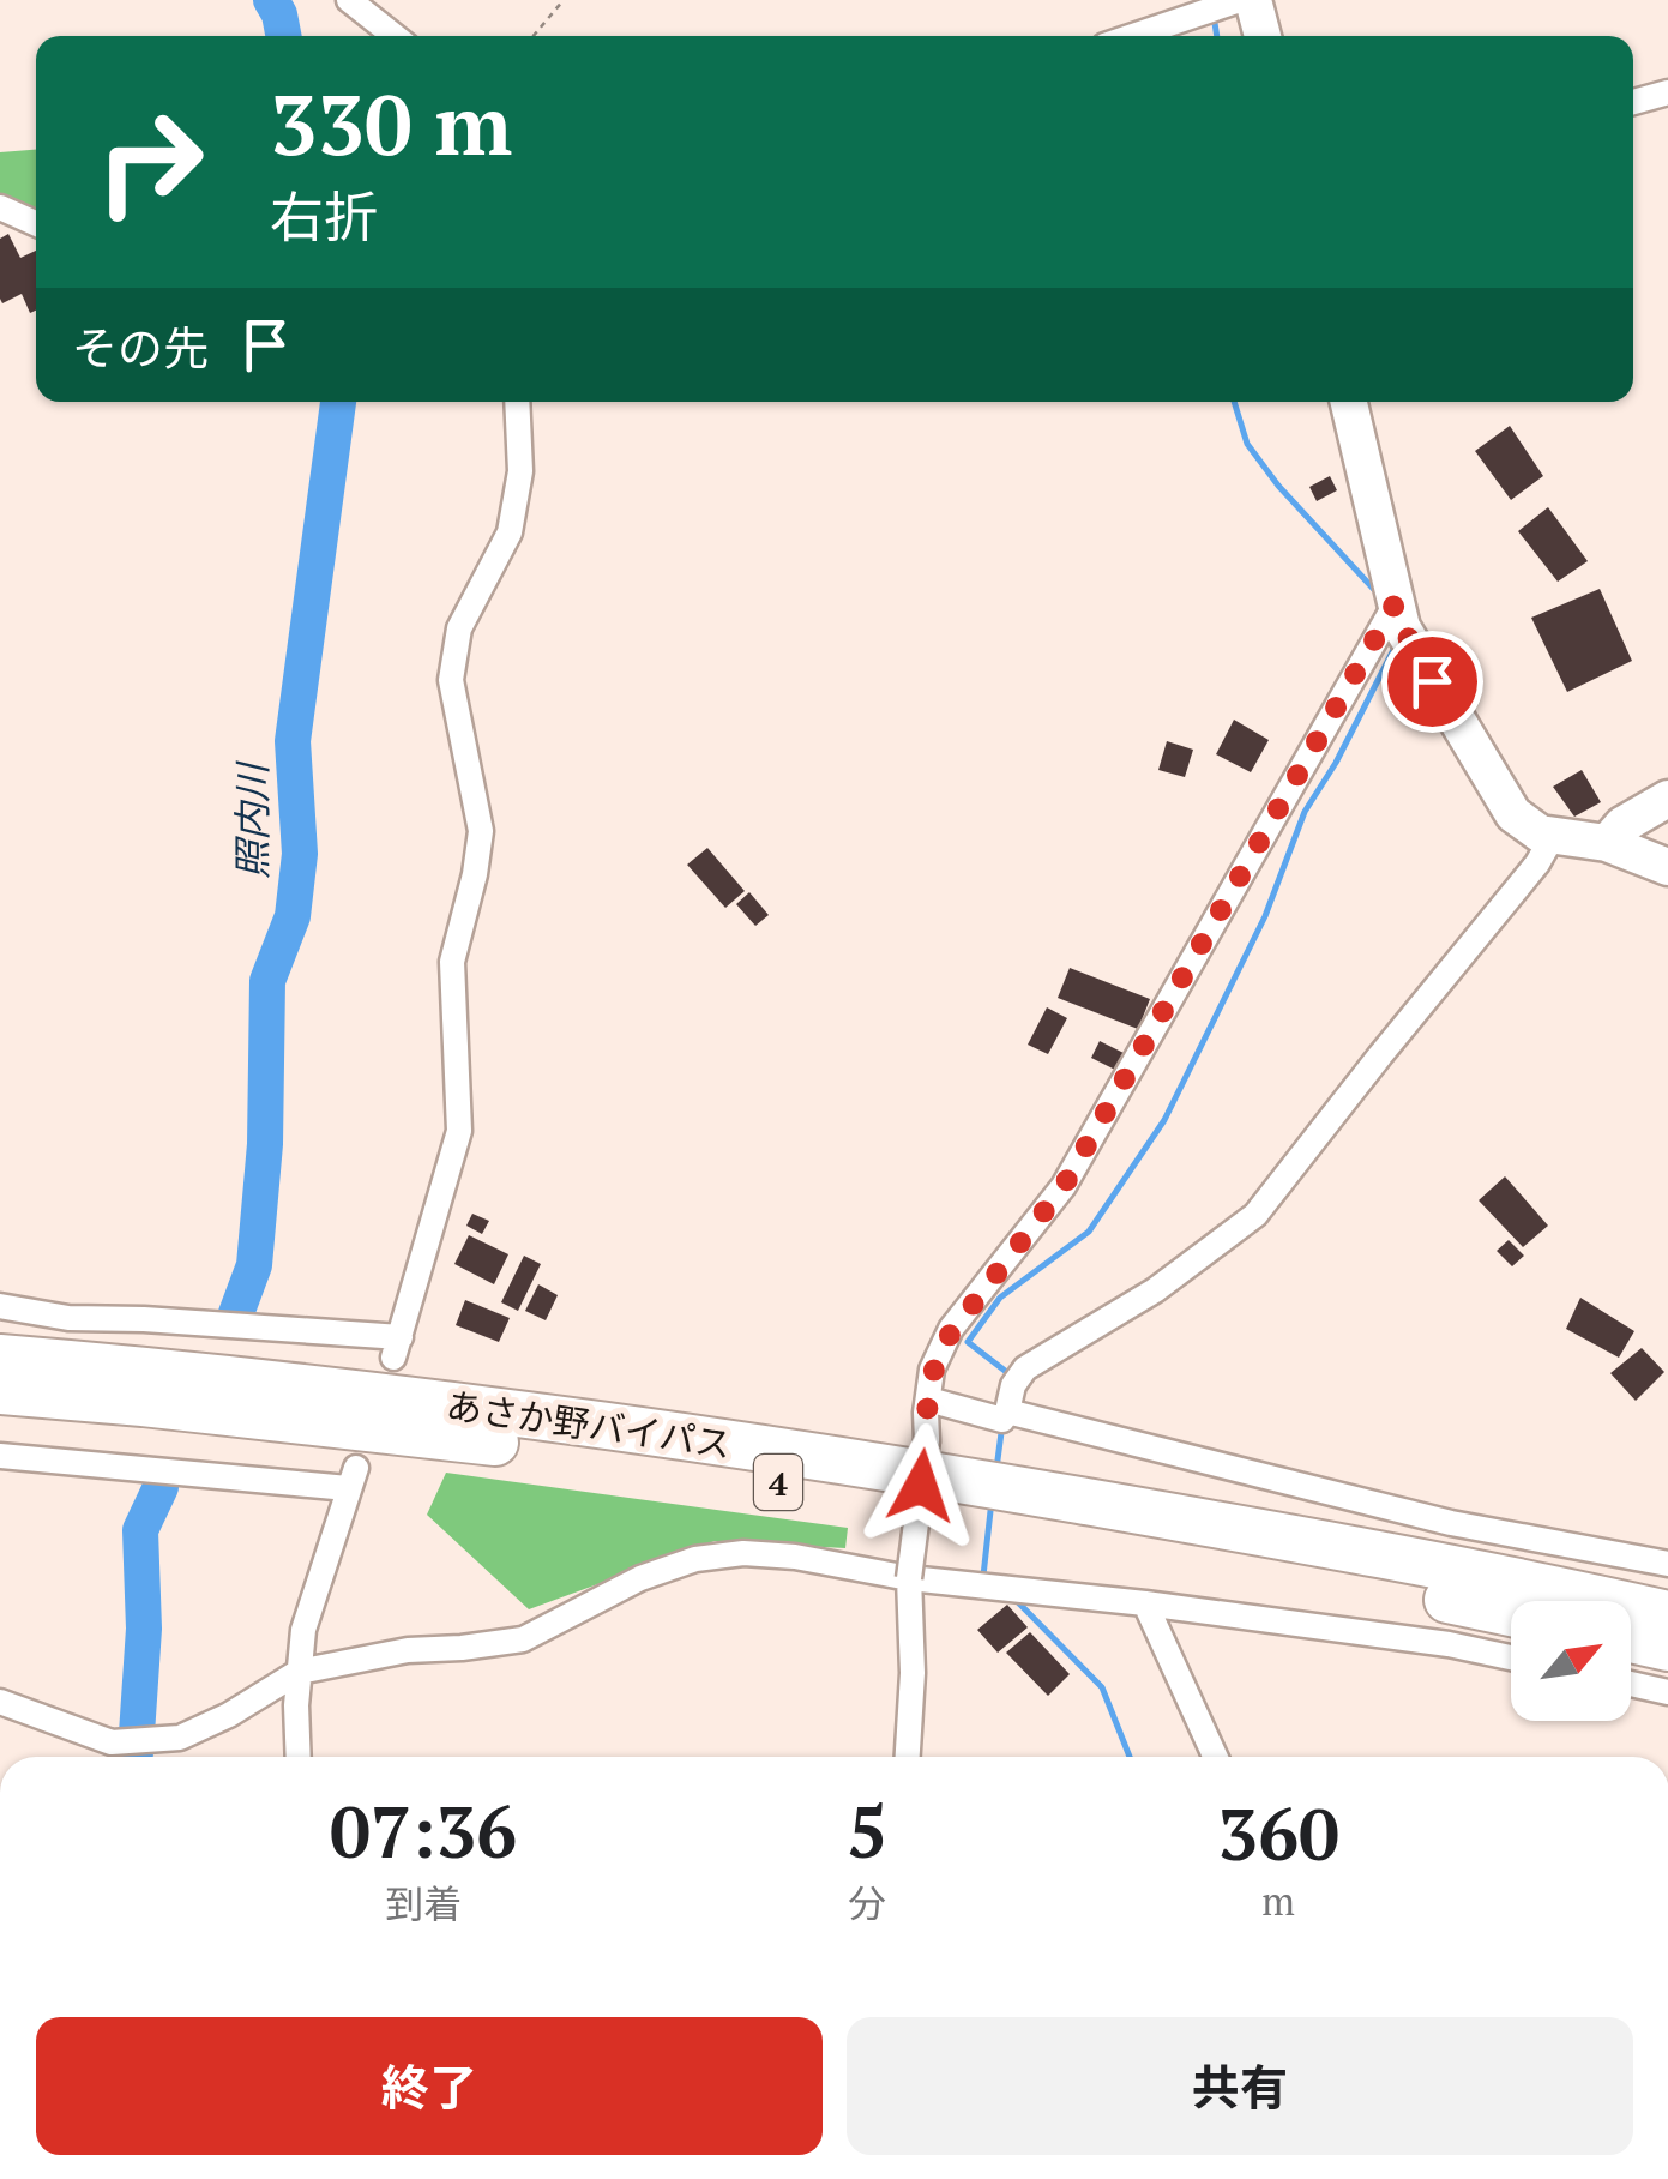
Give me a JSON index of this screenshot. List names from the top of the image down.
{
  "streets": {
    "highway": ["あさか野バイパス", "4"]
  },
  "water": ["照内川"],
  "north": "top right",
  "page": {
    "turn": ["330 m", "右折"],
    "then": "その先",
    "eta": [
      "07:36",
      "到着",
      "5",
      "分",
      "360",
      "m"
    ],
    "buttons": ["終了", "共有"]
  }
}
